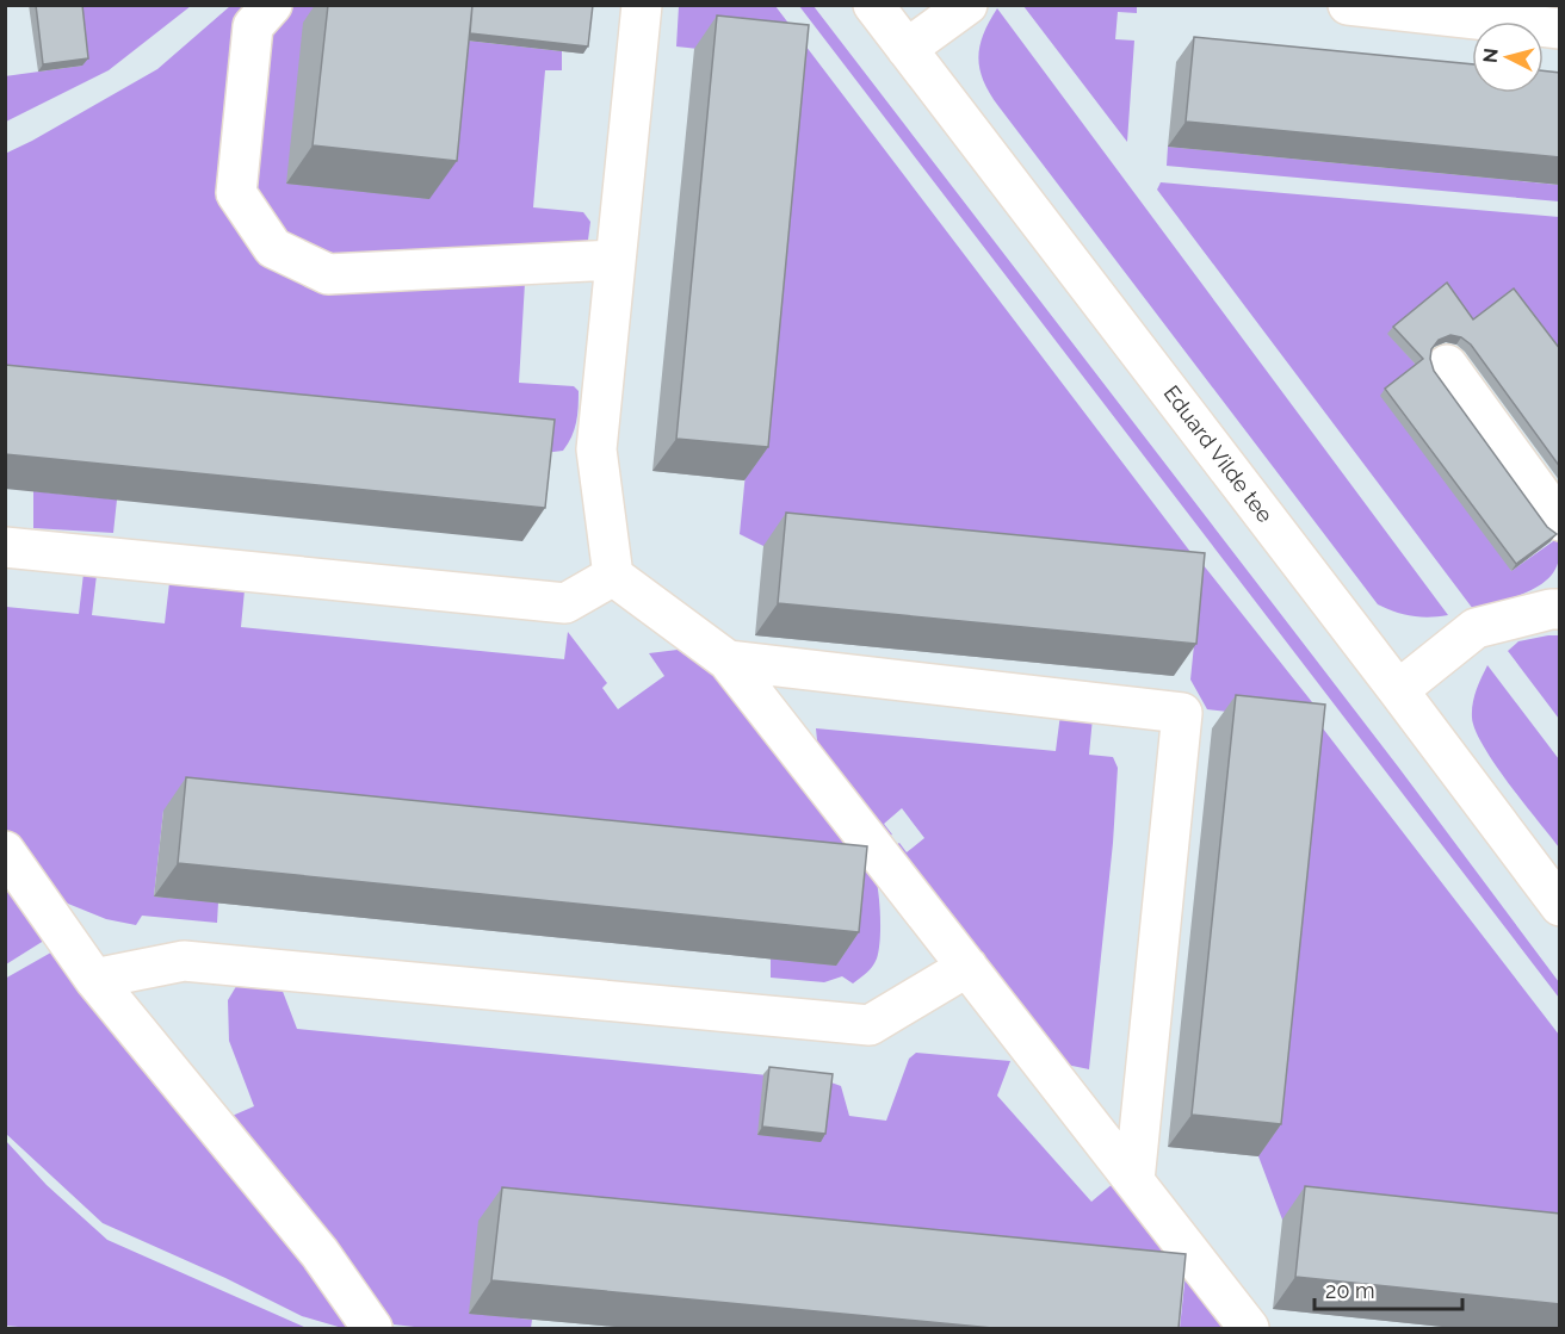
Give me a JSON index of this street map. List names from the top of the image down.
{
  "streets": {
    "street": ["Eduard Vilde tee"]
  },
  "scale_bar": "20 m",
  "north": "left"
}
